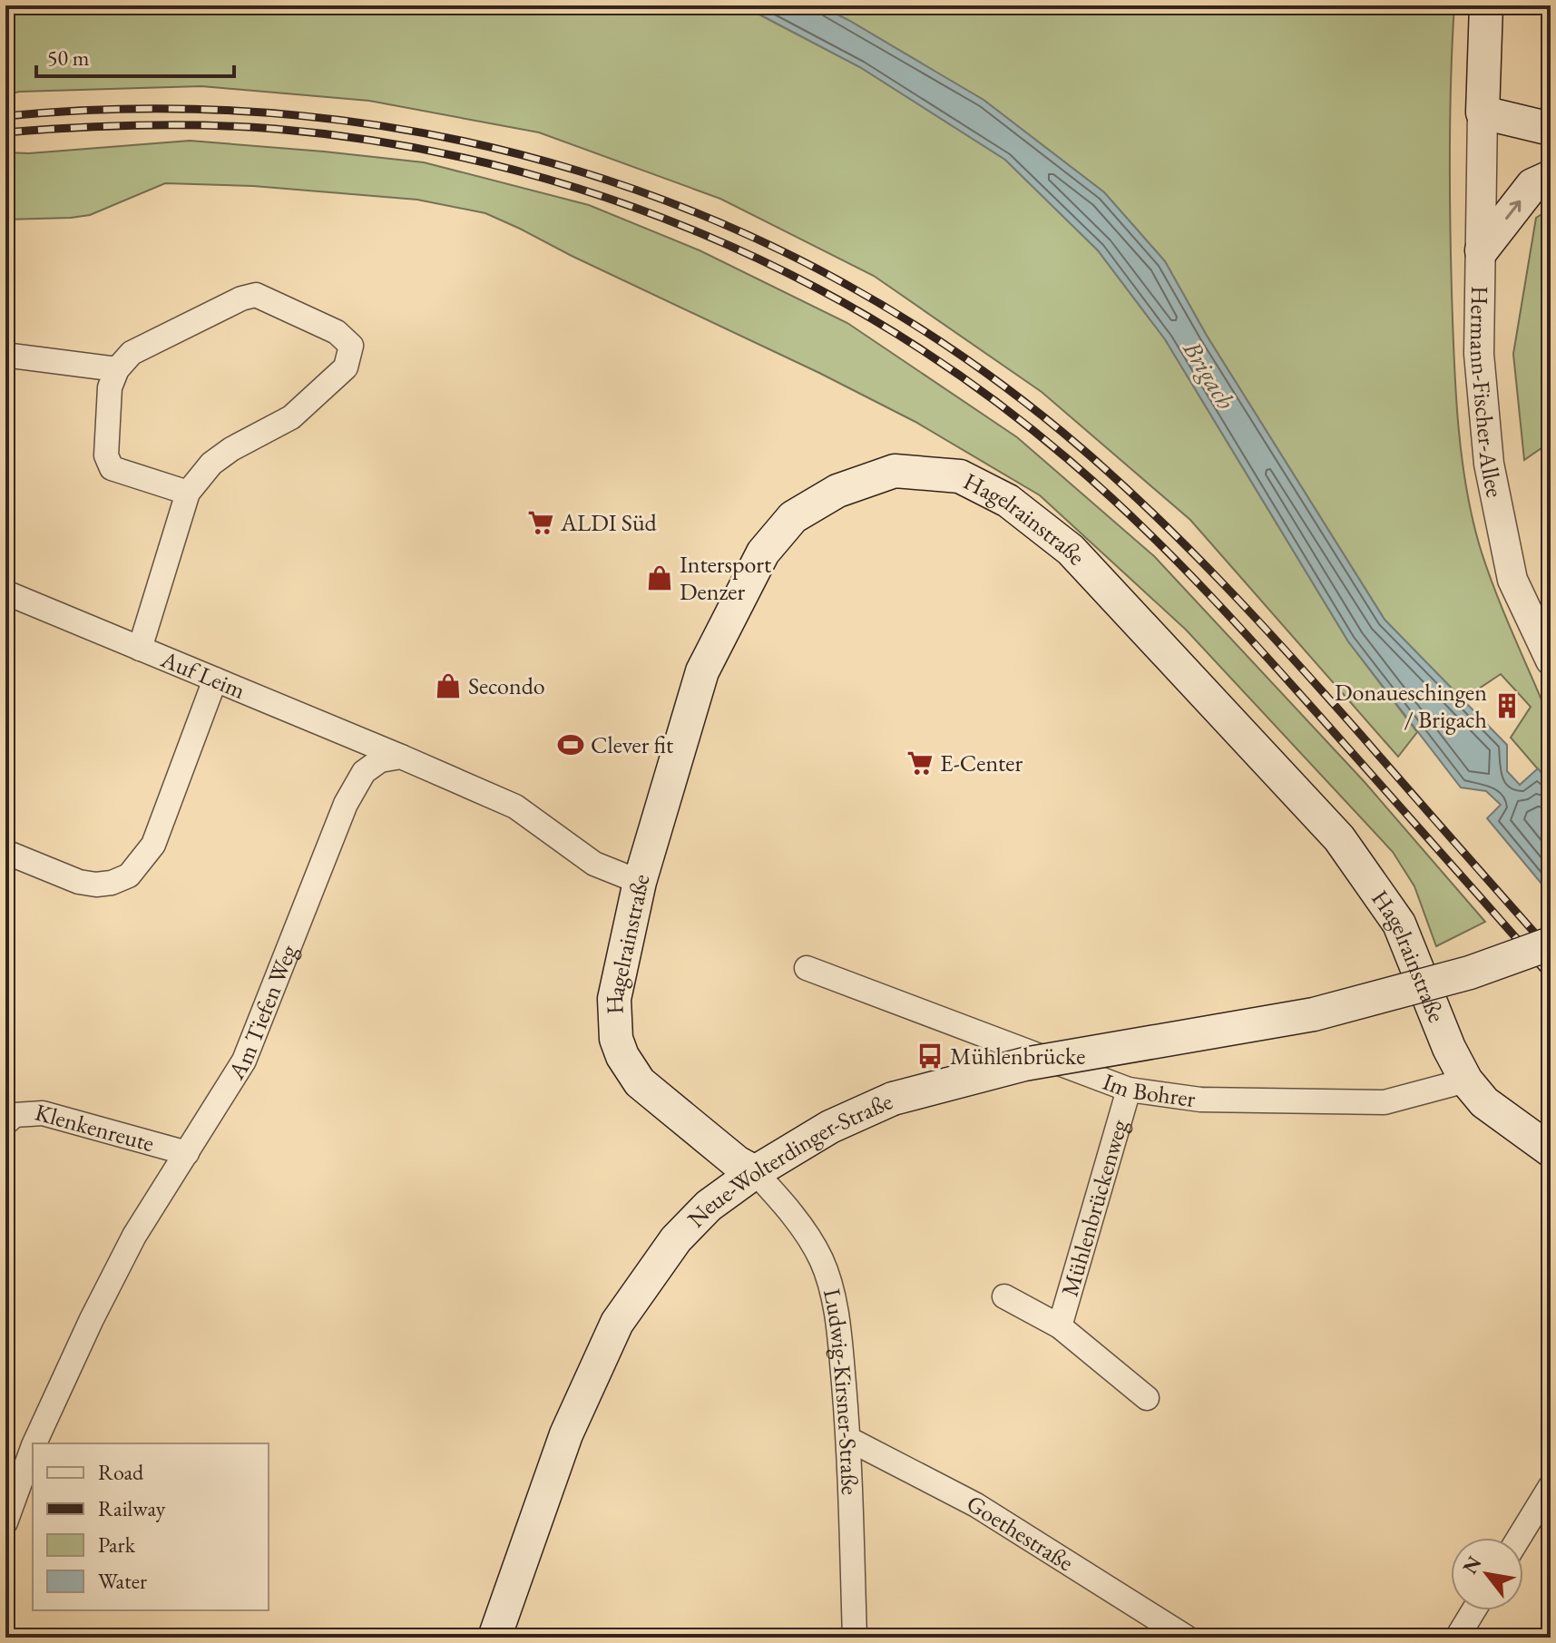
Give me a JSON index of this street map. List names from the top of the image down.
{
  "streets": {
    "main road": ["Hagelrainstraße", "Neue-Wolterdinger-Straße"],
    "street": [
      "Hermann-Fischer-Allee",
      "Auf Leim",
      "Am Tiefen Weg",
      "Im Bohrer",
      "Klenkenreute",
      "Mühlenbrückenweg",
      "Ludwig-Kirsner-Straße",
      "Goethestraße"
    ]
  },
  "crossings": [
    ["Hagelrainstraße", "Im Bohrer"],
    ["Hagelrainstraße", "Neue-Wolterdinger-Straße"],
    ["Hagelrainstraße", "Ludwig-Kirsner-Straße"],
    ["Auf Leim", "Am Tiefen Weg"],
    ["Am Tiefen Weg", "Klenkenreute"],
    ["Im Bohrer", "Mühlenbrückenweg"],
    ["Neue-Wolterdinger-Straße", "Ludwig-Kirsner-Straße"],
    ["Ludwig-Kirsner-Straße", "Goethestraße"]
  ],
  "water": ["Brigach"],
  "places": {
    "supermarket": ["ALDI Süd", "E-Center"],
    "shop": ["Intersport Denzer", "Secondo"],
    "building": ["Donaueschingen / Brigach"],
    "sports": ["Clever fit"],
    "bus stop": ["Mühlenbrücke"]
  },
  "legend": [
    "Road",
    "Railway",
    "Park",
    "Water"
  ],
  "scale_bar": "50 m",
  "north": "top left"
}
